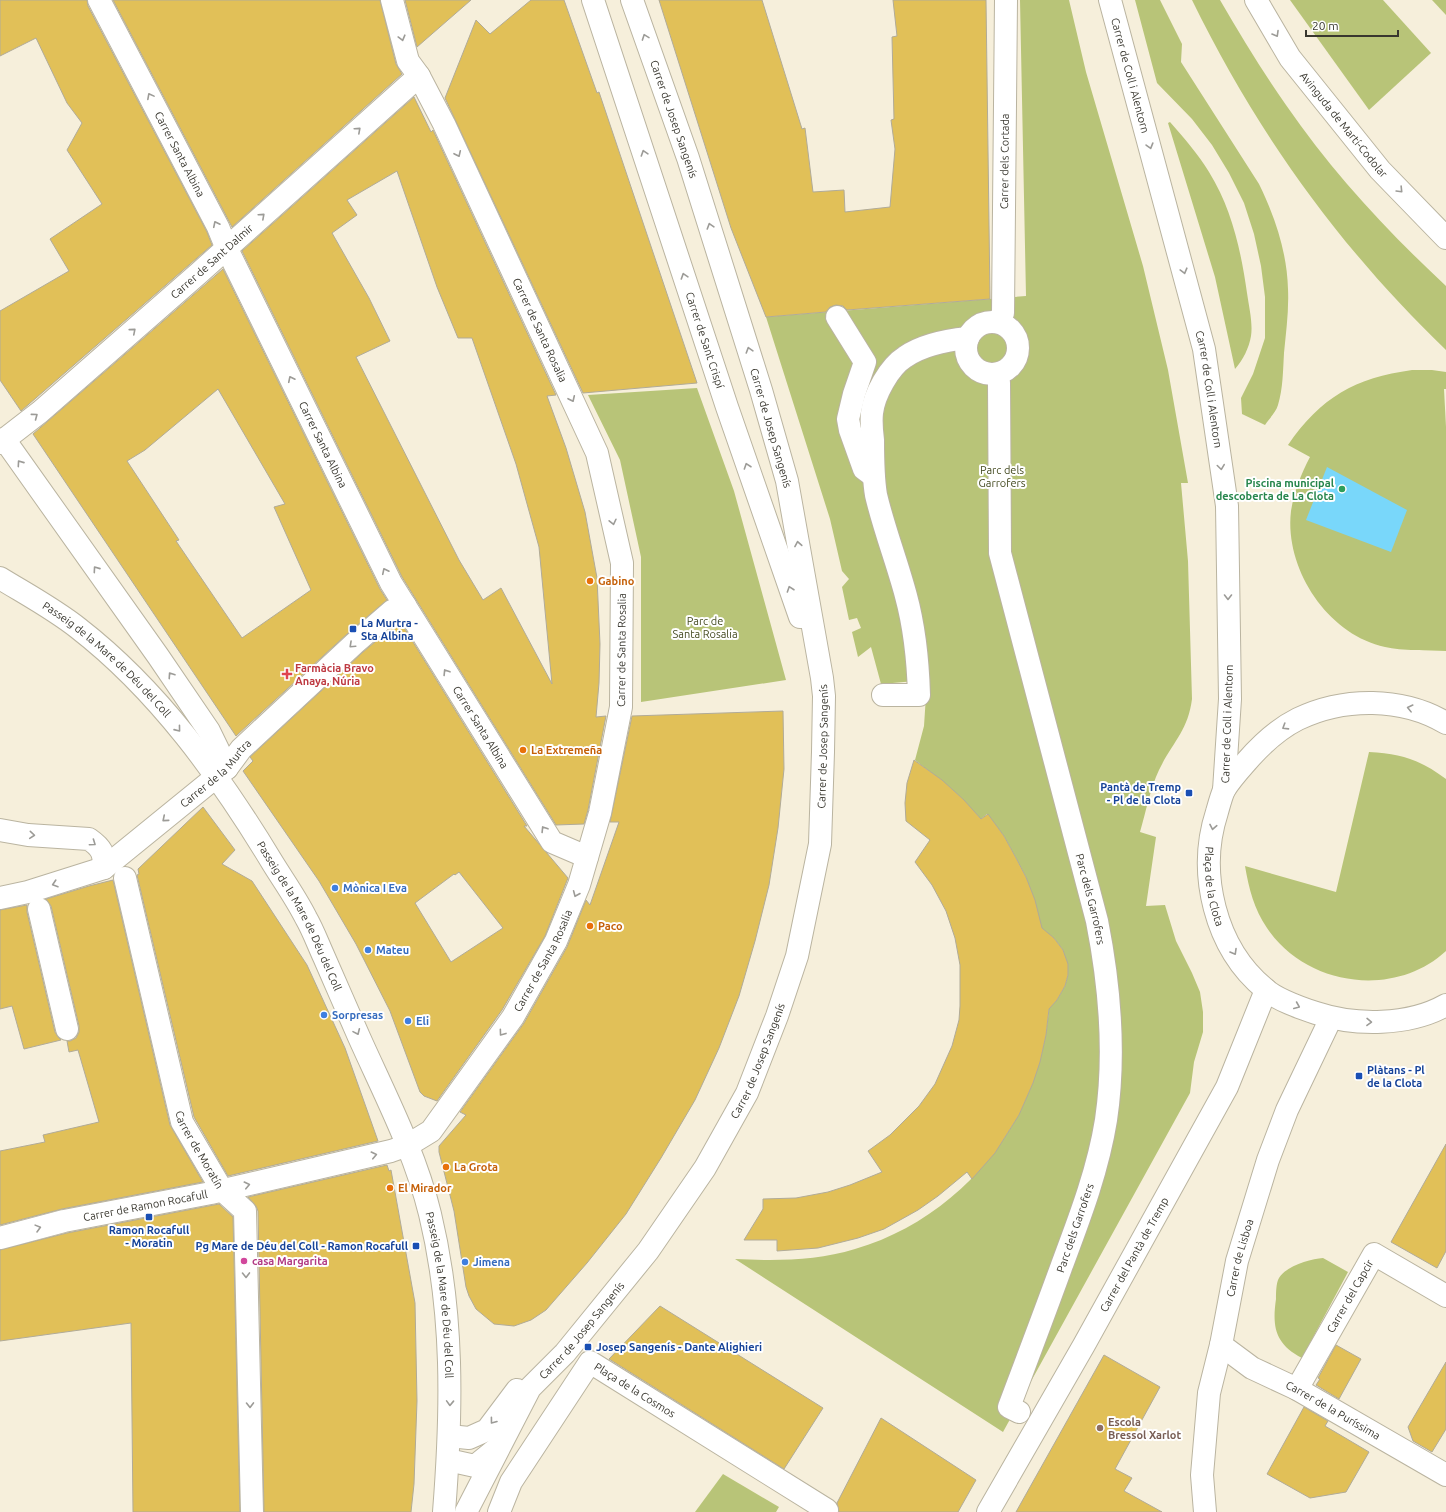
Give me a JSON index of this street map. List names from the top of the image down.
{
  "streets": {
    "street": [
      "Carrer de Coll i Alentorn",
      "Carrer de Josep Sangenís",
      "Avinguda de Martí-Codolar",
      "Carrer Santa Albina",
      "Carrer dels Cortada",
      "Carrer de Sant Dalmir",
      "Carrer de Santa Rosalia",
      "Carrer de Sant Crispí",
      "Passeig de la Mare de Déu del Coll",
      "Carrer de la Murtra",
      "Plaça de la Clota",
      "Parc dels Garrofers",
      "Carrer de Moratín",
      "Carrer de Ramon Rocafull",
      "Carrer del Pantà de Tremp",
      "Carrer de Lisboa",
      "Carrer del Capcir",
      "Plaça de la Cosmos",
      "Carrer de la Puríssima"
    ]
  },
  "crossings": [
    ["Carrer de Coll i Alentorn", "Plaça de la Clota"],
    ["Carrer de Josep Sangenís", "Carrer de Sant Crispí"],
    ["Carrer de Josep Sangenís", "Passeig de la Mare de Déu del Coll"],
    ["Carrer Santa Albina", "Carrer de Sant Dalmir"],
    ["Carrer Santa Albina", "Carrer de Santa Rosalia"],
    ["Carrer Santa Albina", "Carrer de la Murtra"],
    ["Carrer dels Cortada", "Parc dels Garrofers"],
    ["Carrer de Sant Dalmir", "Carrer de Santa Rosalia"],
    ["Carrer de Sant Dalmir", "Passeig de la Mare de Déu del Coll"],
    ["Carrer de Santa Rosalia", "Passeig de la Mare de Déu del Coll"],
    ["Carrer de Santa Rosalia", "Carrer de Ramon Rocafull"],
    ["Passeig de la Mare de Déu del Coll", "Carrer de la Murtra"],
    ["Passeig de la Mare de Déu del Coll", "Carrer de Ramon Rocafull"],
    ["Plaça de la Clota", "Carrer del Pantà de Tremp"],
    ["Plaça de la Clota", "Carrer de Lisboa"],
    ["Carrer de Moratín", "Carrer de Ramon Rocafull"],
    ["Carrer de Lisboa", "Carrer de la Puríssima"],
    ["Carrer del Capcir", "Carrer de la Puríssima"]
  ],
  "one_way": [
    "Carrer de Coll i Alentorn",
    "Carrer de Josep Sangenís",
    "Avinguda de Martí-Codolar",
    "Carrer Santa Albina",
    "Carrer de Sant Dalmir",
    "Carrer de Santa Rosalia",
    "Carrer de Sant Crispí",
    "Carrer de la Murtra",
    "Carrer de Moratín",
    "Carrer de Ramon Rocafull"
  ],
  "parks": ["Parc dels Garrofers", "Parc de Santa Rosalia"],
  "places": {
    "other": [
      "Piscina municipal descoberta de La Clota",
      "Gabino",
      "La Extremeña",
      "Mònica I Eva",
      "Paco",
      "Mateu",
      "Sorpresas",
      "Eli",
      "La Grota",
      "El Mirador",
      "casa Margarita",
      "Jimena",
      "Escola Bressol Xarlot"
    ],
    "transit": [
      "La Murtra - Sta Albina",
      "Pantà de Tremp - Pl de la Clota",
      "Plàtans - Pl de la Clota",
      "Ramon Rocafull - Moratin",
      "Pg Mare de Déu del Coll - Ramon Rocafull",
      "Josep Sangenís - Dante Alighieri"
    ],
    "health": ["Farmàcia Bravo Anaya, Núria"]
  },
  "scale_bar": "20 m"
}
